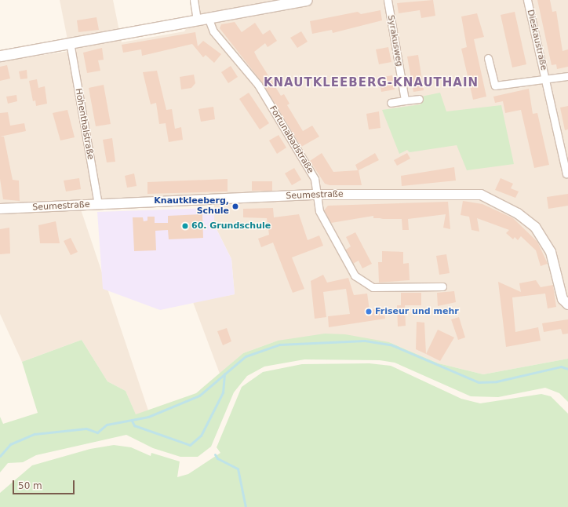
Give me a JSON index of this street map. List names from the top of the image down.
{
  "streets": {
    "street": [
      "Dieskaustraße",
      "Syrakusweg",
      "Hohenthalstraße",
      "Fortunabadstraße",
      "Seumestraße"
    ]
  },
  "crossings": [
    ["Hohenthalstraße", "Seumestraße"],
    ["Fortunabadstraße", "Seumestraße"]
  ],
  "districts": ["KNAUTKLEEBERG-KNAUTHAIN"],
  "places": ["Knautkleeberg, Schule", "60. Grundschule", "Friseur und mehr"],
  "scale_bar": "50 m"
}
